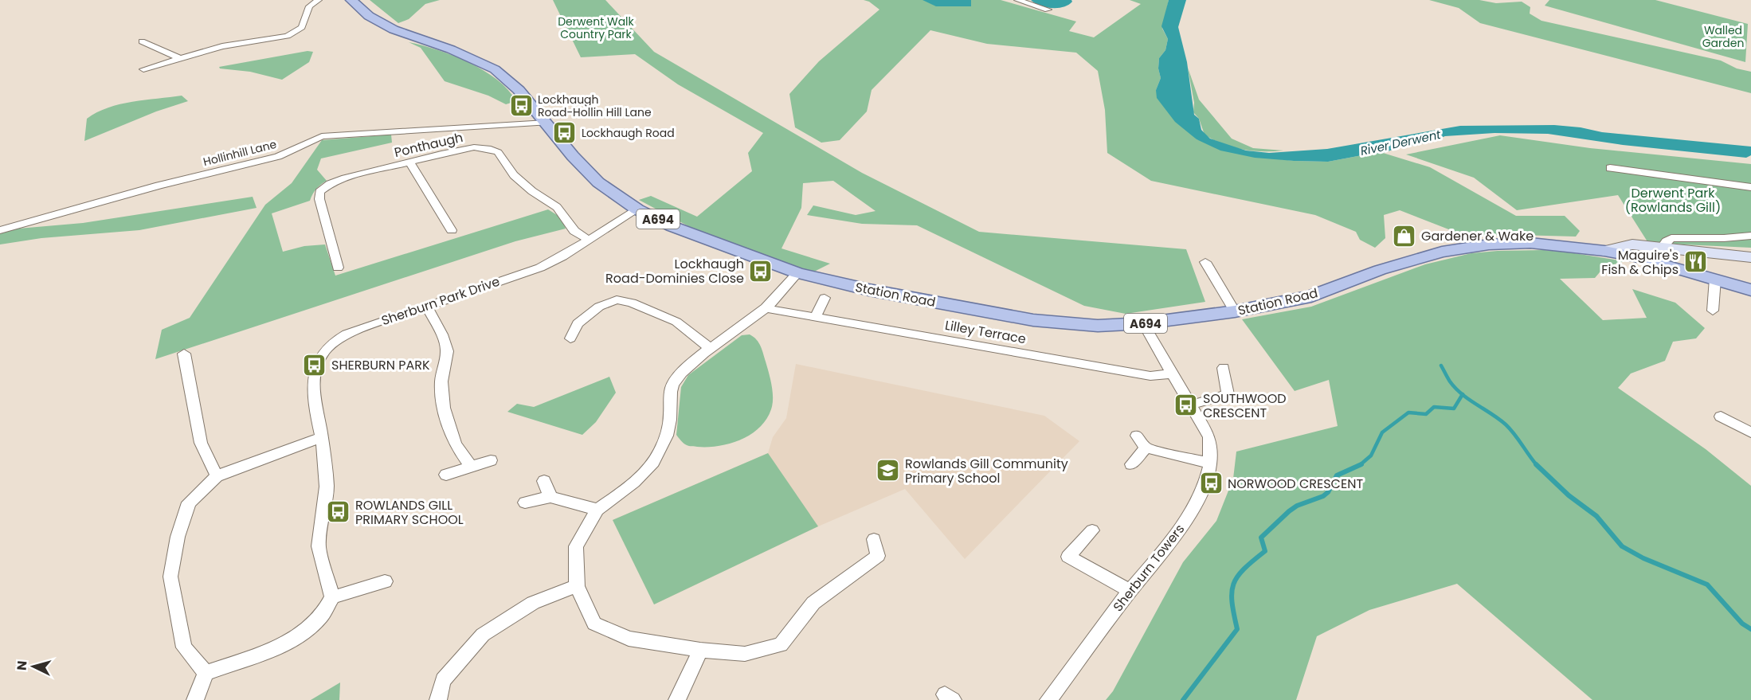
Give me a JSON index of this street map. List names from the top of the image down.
{
  "streets": {
    "main road": ["A694", "Station Road"],
    "street": [
      "Ponthaugh",
      "Hollinhill Lane",
      "Sherburn Park Drive",
      "Lilley Terrace",
      "Sherburn Towers"
    ]
  },
  "crossings": [
    ["Ponthaugh", "Sherburn Park Drive"],
    ["Hollinhill Lane", "A694"],
    ["A694", "Station Road"],
    ["A694", "Sherburn Park Drive"],
    ["Station Road", "Sherburn Towers"],
    ["Lilley Terrace", "Sherburn Towers"]
  ],
  "water": ["River Derwent"],
  "parks": ["Derwent Walk Country Park", "Walled Garden", "Derwent Park (Rowlands Gill)"],
  "places": {
    "bus stop": [
      "Lockhaugh Road-Hollin Hill Lane",
      "Lockhaugh Road",
      "Lockhaugh Road-Dominies Close",
      "SHERBURN PARK",
      "SOUTHWOOD CRESCENT",
      "NORWOOD CRESCENT",
      "ROWLANDS GILL PRIMARY SCHOOL"
    ],
    "shop": ["Gardener & Wake"],
    "restaurant": ["Maguire's Fish & Chips"],
    "school or university": ["Rowlands Gill Community Primary School"]
  },
  "north": "left"
}
